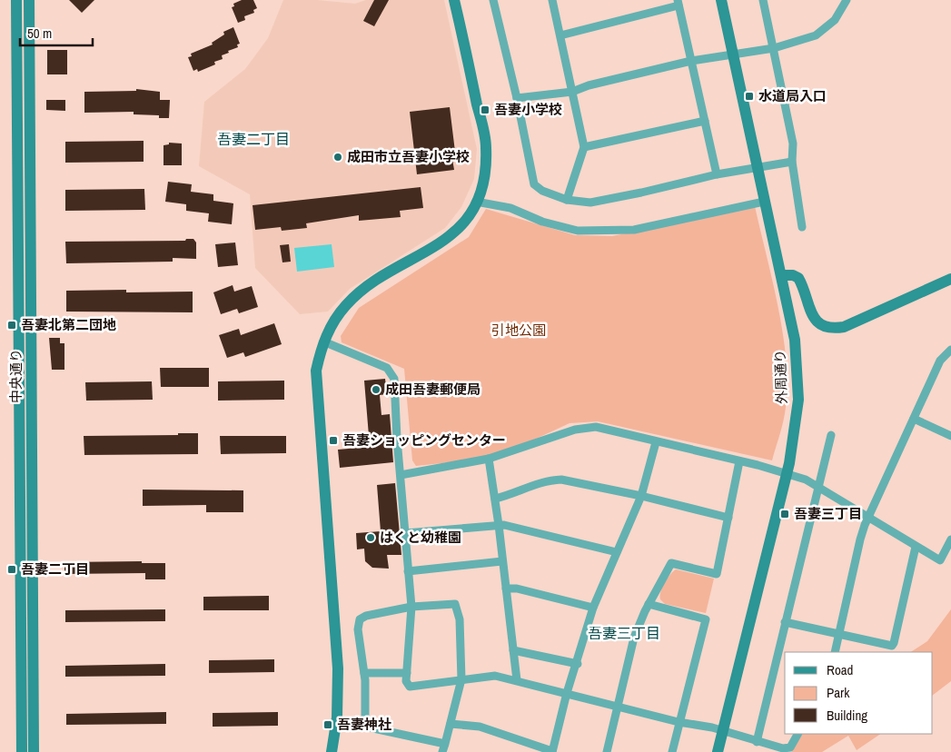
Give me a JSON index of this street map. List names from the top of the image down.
{
  "streets": {
    "street": ["中央通り", "外周通り"]
  },
  "districts": ["吾妻二丁目", "吾妻三丁目"],
  "parks": ["引地公園"],
  "places": {
    "transit": [
      "水道局入口",
      "吾妻小学校",
      "吾妻北第二団地",
      "吾妻ショッピングセンター",
      "吾妻三丁目",
      "吾妻二丁目",
      "吾妻神社"
    ],
    "other": ["成田市立吾妻小学校", "成田吾妻郵便局", "はくと幼稚園"]
  },
  "legend": ["Road", "Park", "Building"],
  "scale_bar": "50 m"
}
